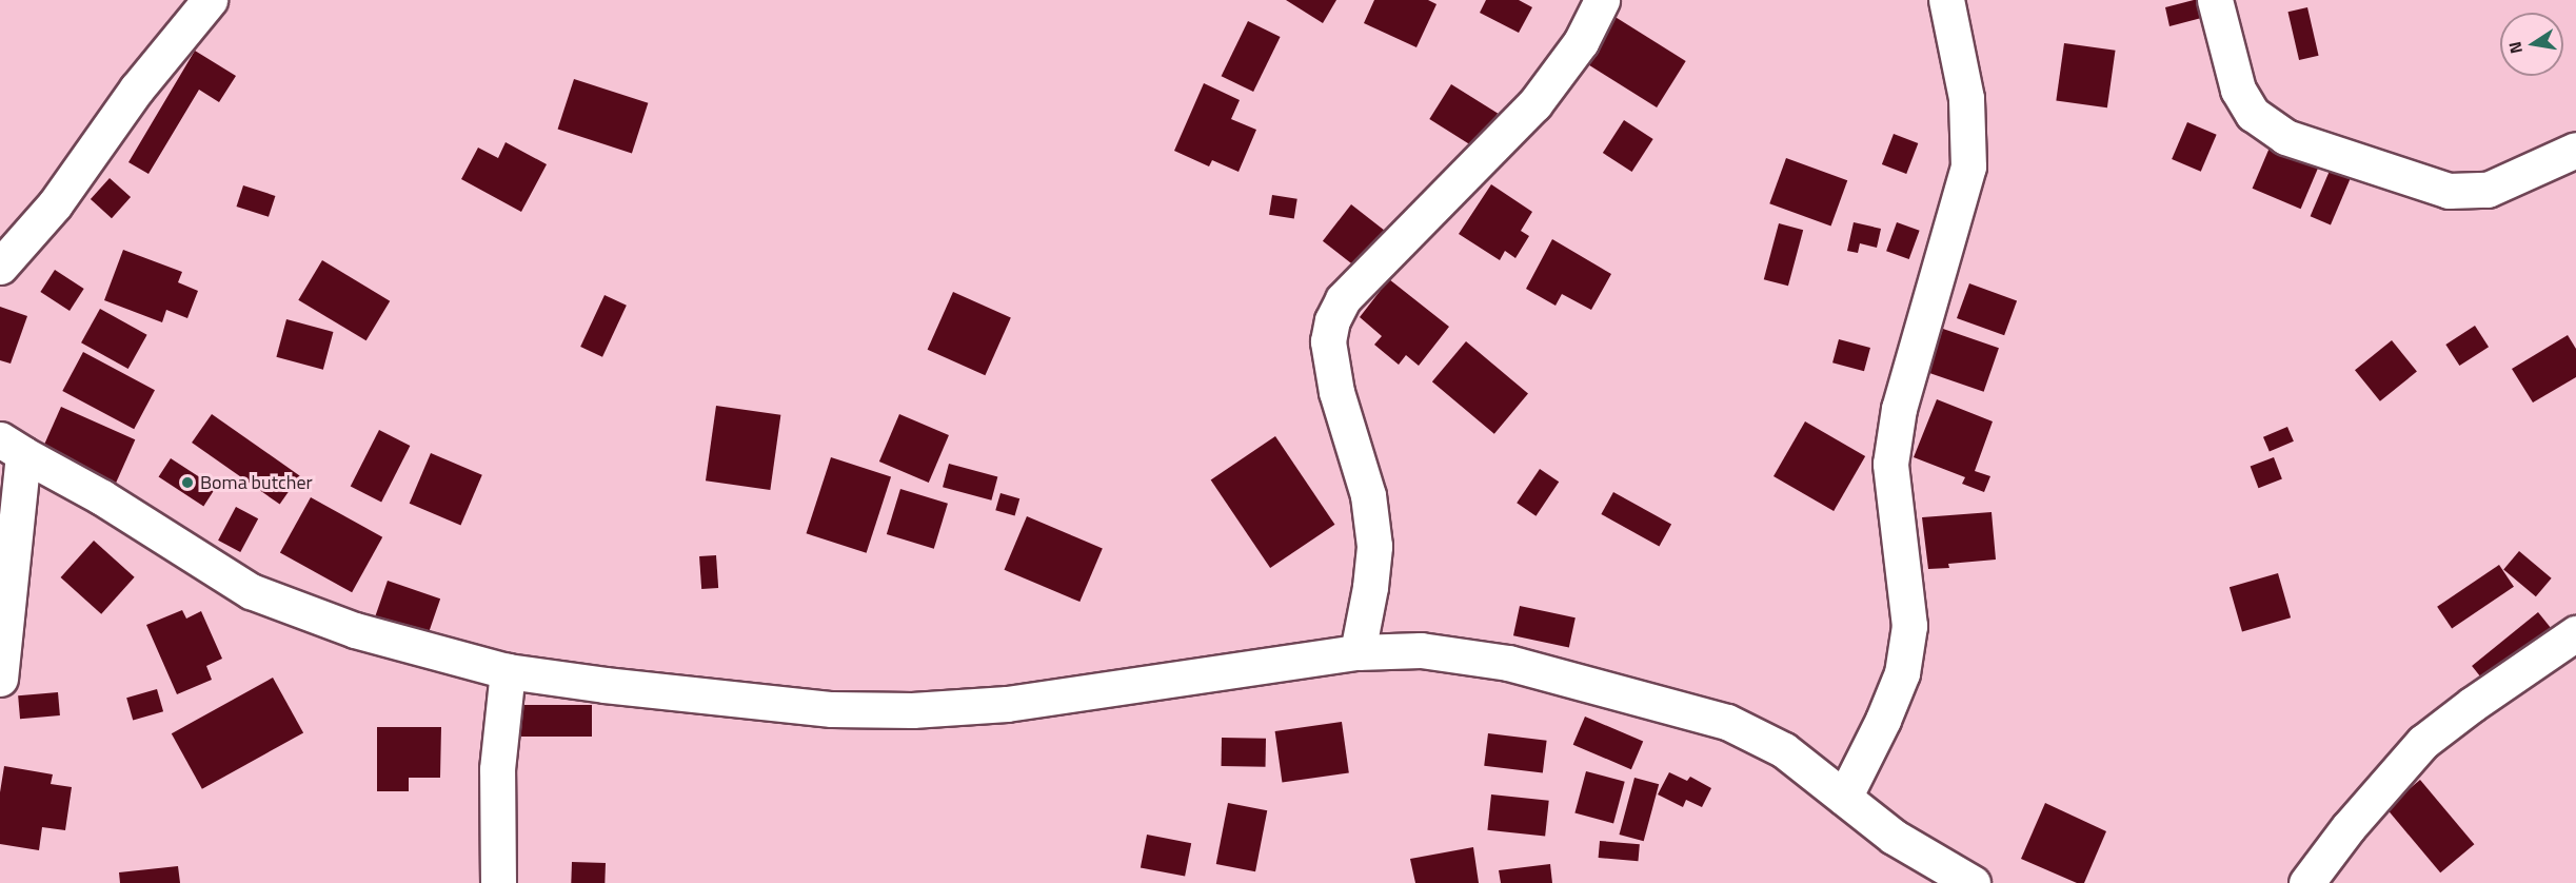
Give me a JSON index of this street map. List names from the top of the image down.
{
  "places": ["Boma butcher"],
  "north": "left"
}
